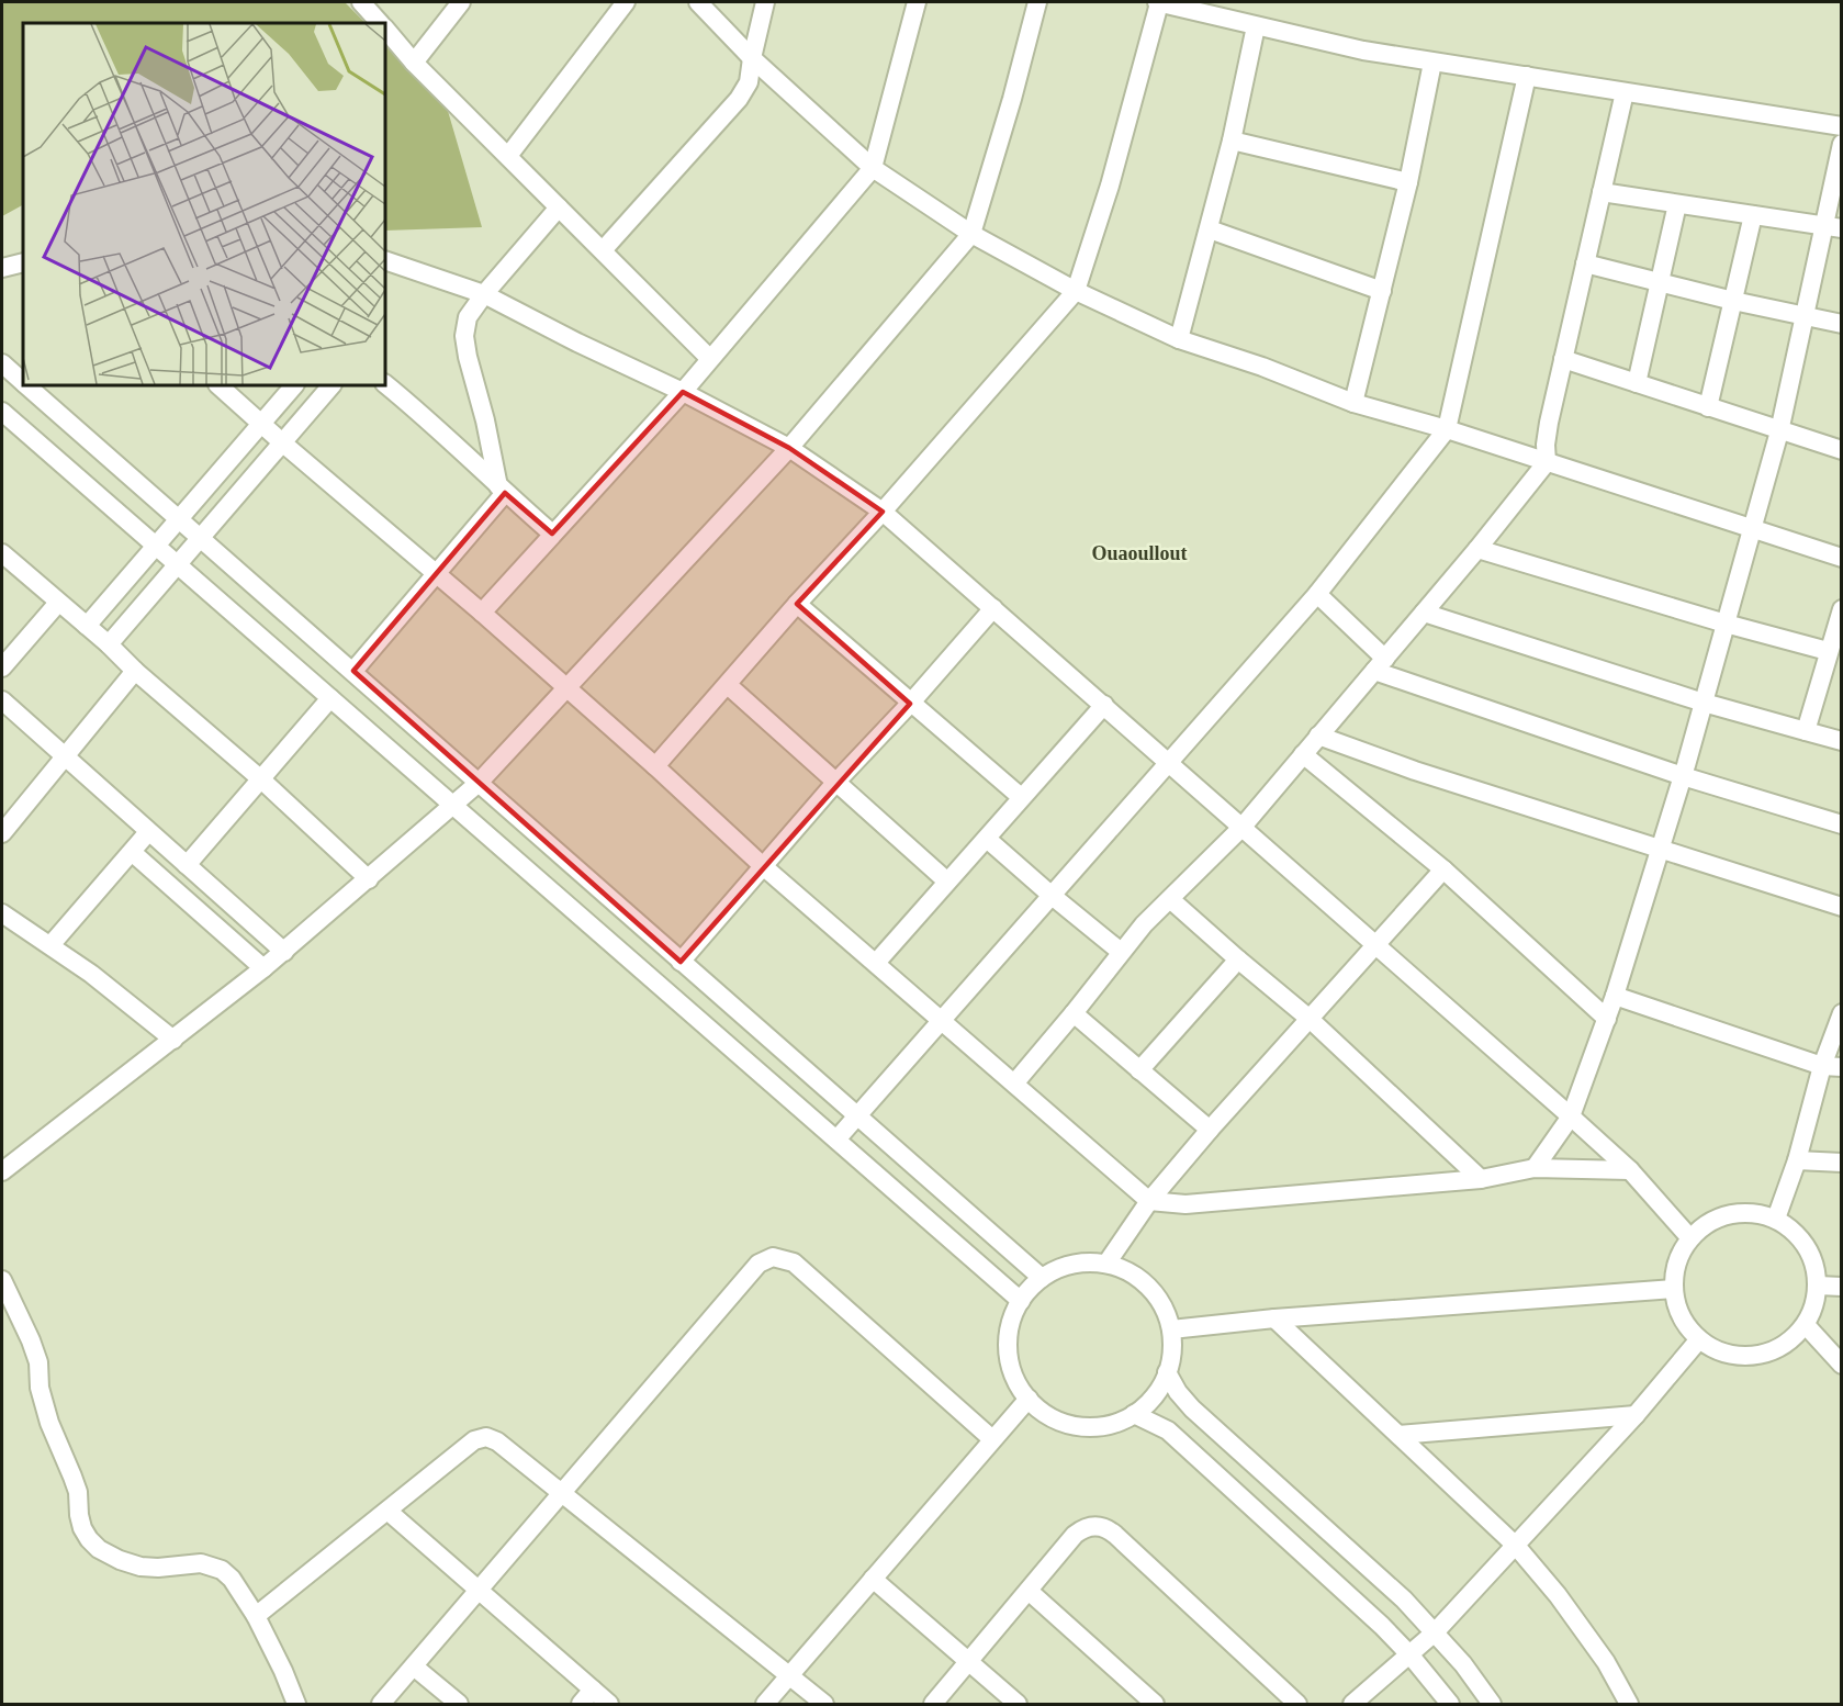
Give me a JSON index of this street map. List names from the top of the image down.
{
  "districts": ["Ouaoullout"]
}
